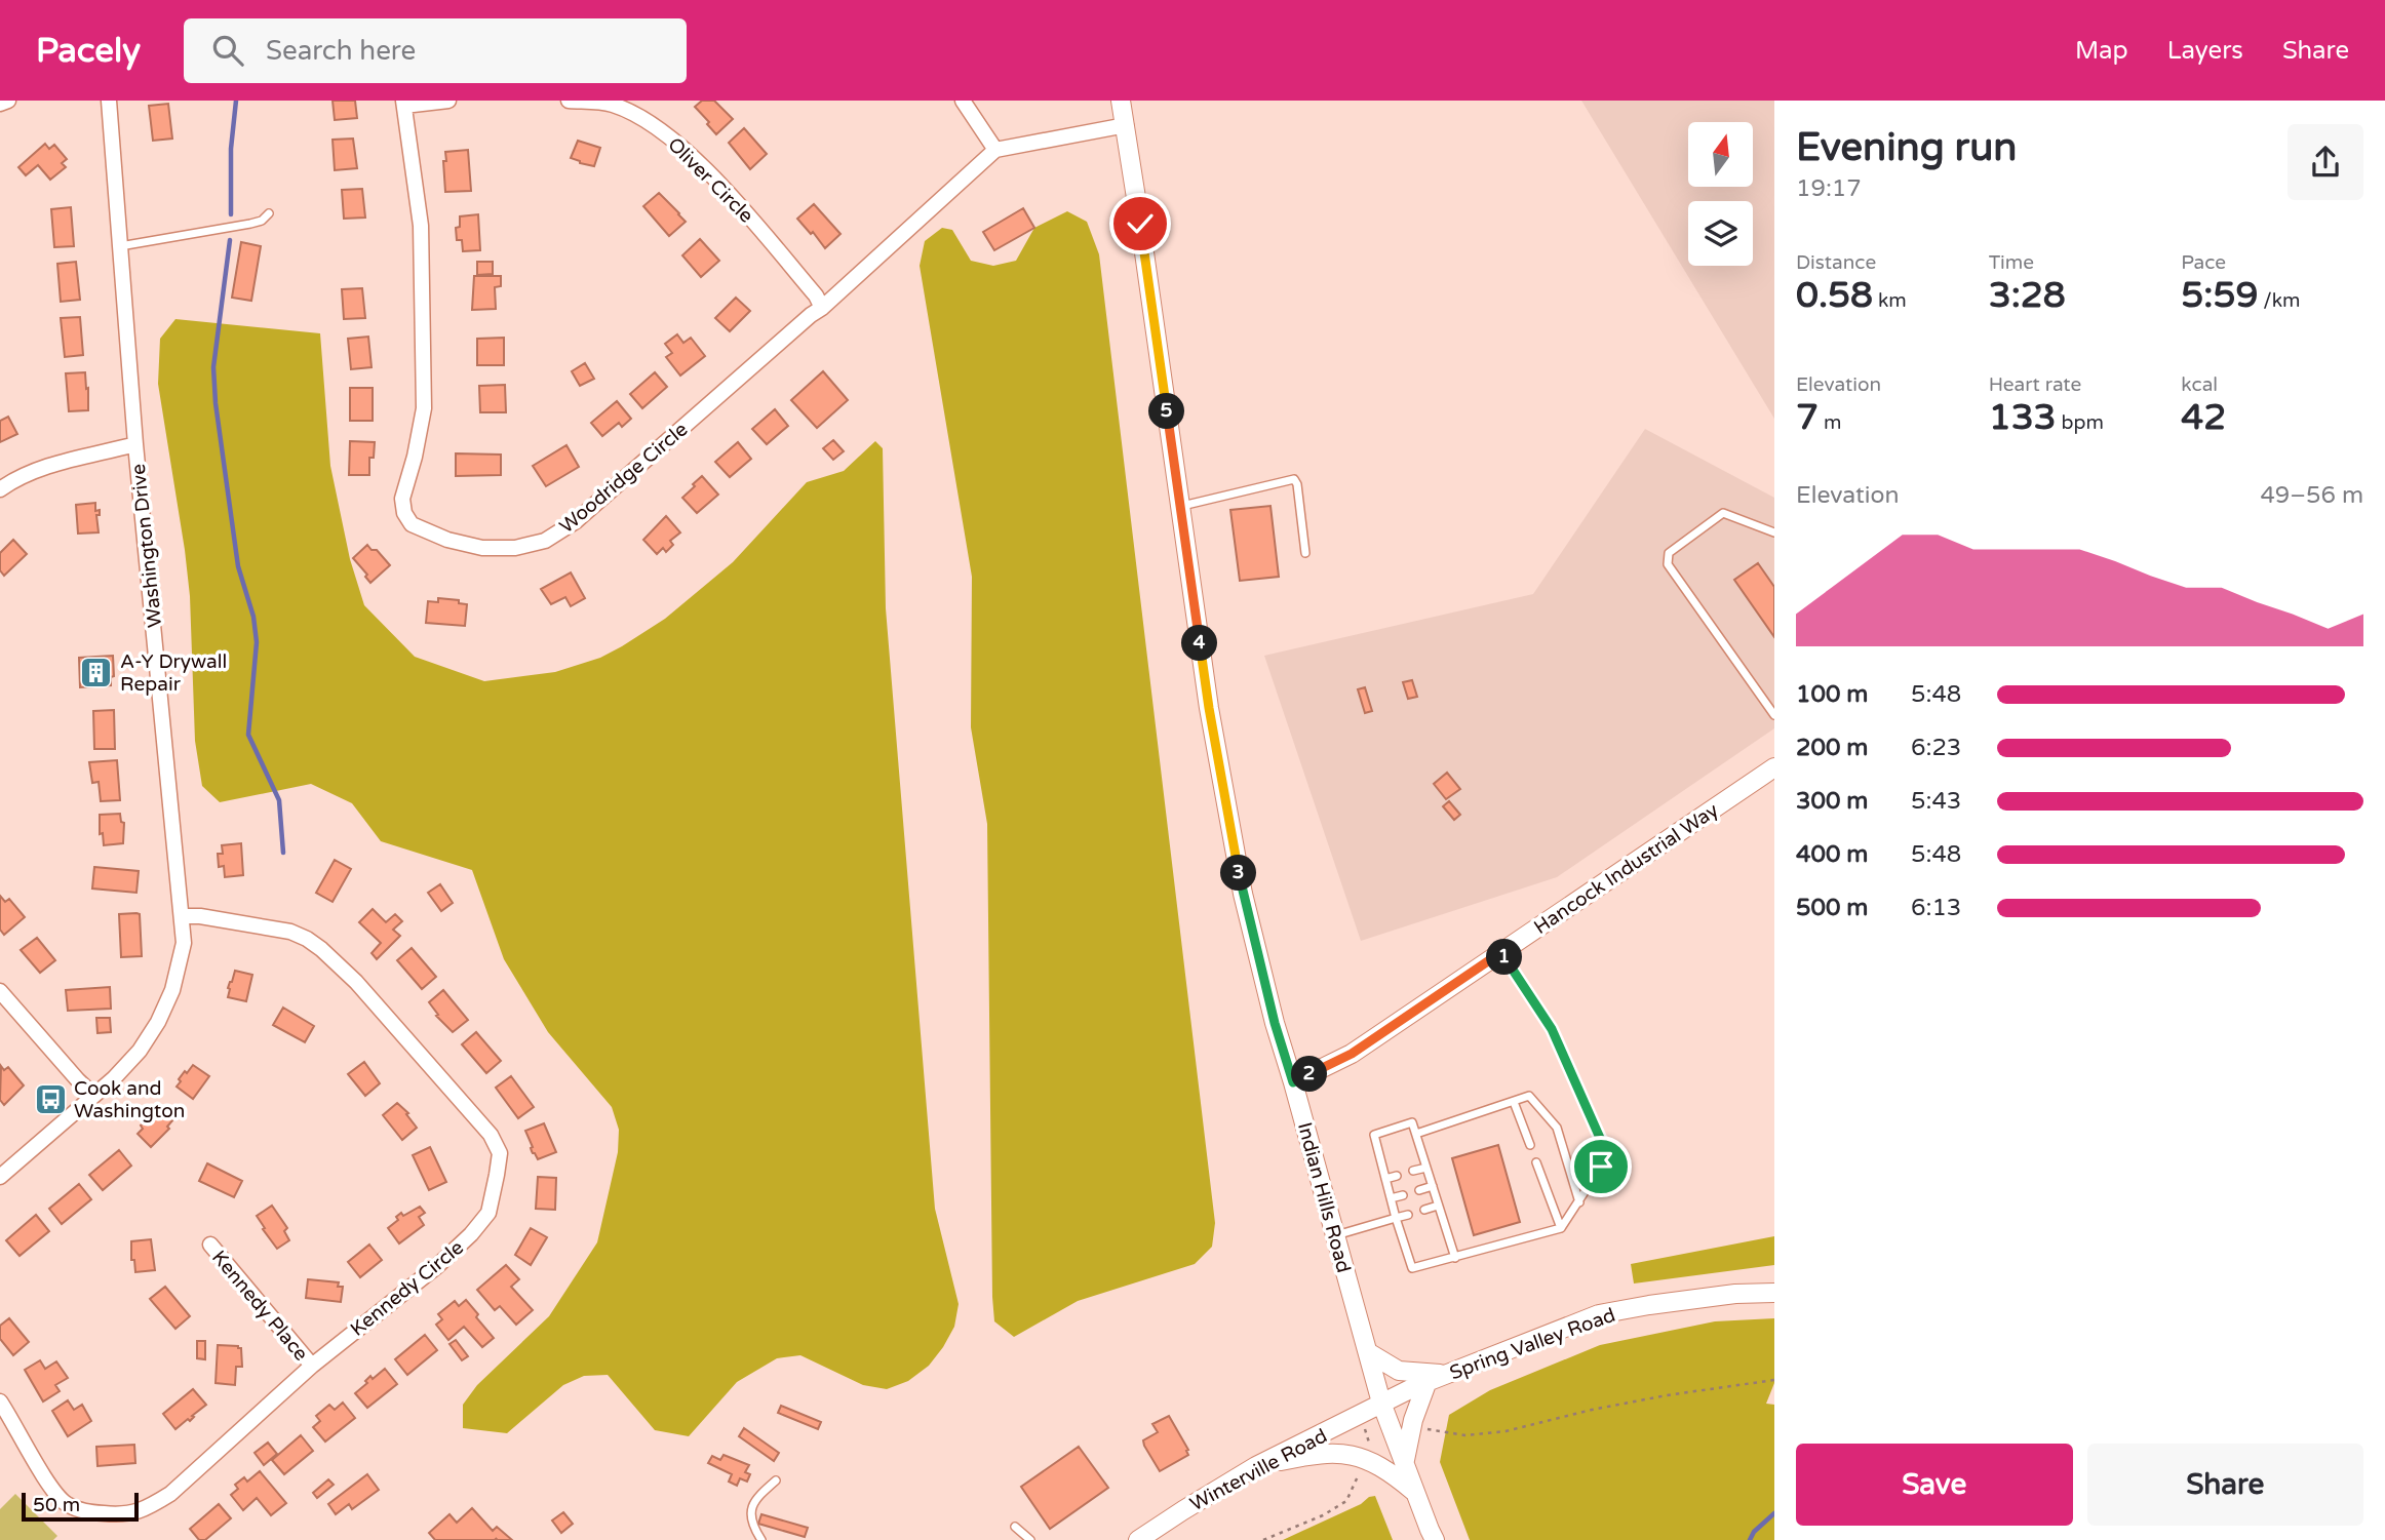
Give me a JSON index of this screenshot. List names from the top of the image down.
{
  "streets": {
    "street": [
      "Oliver Circle",
      "Woodridge Circle",
      "Washington Drive",
      "Hancock Industrial Way",
      "Indian Hills Road",
      "Kennedy Circle",
      "Kennedy Place",
      "Spring Valley Road",
      "Winterville Road"
    ]
  },
  "crossings": [
    ["Oliver Circle", "Woodridge Circle"],
    ["Washington Drive", "Kennedy Circle"],
    ["Hancock Industrial Way", "Indian Hills Road"],
    ["Indian Hills Road", "Spring Valley Road"],
    ["Indian Hills Road", "Winterville Road"],
    ["Kennedy Circle", "Kennedy Place"],
    ["Spring Valley Road", "Winterville Road"]
  ],
  "places": {
    "building": ["A-Y Drywall Repair"],
    "bus stop": ["Cook and Washington"]
  },
  "scale_bar": "50 m",
  "north": "top",
  "page": {
    "header": "Pacely",
    "search": "Search here",
    "nav": ["Map", "Layers", "Share"],
    "heading": ["Evening run", "19:17"],
    "stats": [
      ["Distance", "0.58 km"],
      ["Time", "3:28"],
      ["Pace", "5:59 /km"],
      ["Elevation", "7 m"],
      ["Heart rate", "133 bpm"],
      ["kcal", "42"]
    ],
    "pins": [
      "5",
      "4",
      "3",
      "1",
      "2"
    ],
    "chart": ["Elevation", "49–56 m"],
    "list": [
      {
        "name": "100 m",
        "note": "5:48"
      },
      {
        "name": "200 m",
        "note": "6:23"
      },
      {
        "name": "300 m",
        "note": "5:43"
      },
      {
        "name": "400 m",
        "note": "5:48"
      },
      {
        "name": "500 m",
        "note": "6:13"
      }
    ],
    "buttons": ["Save", "Share"],
    "scale": "50 m"
  }
}
